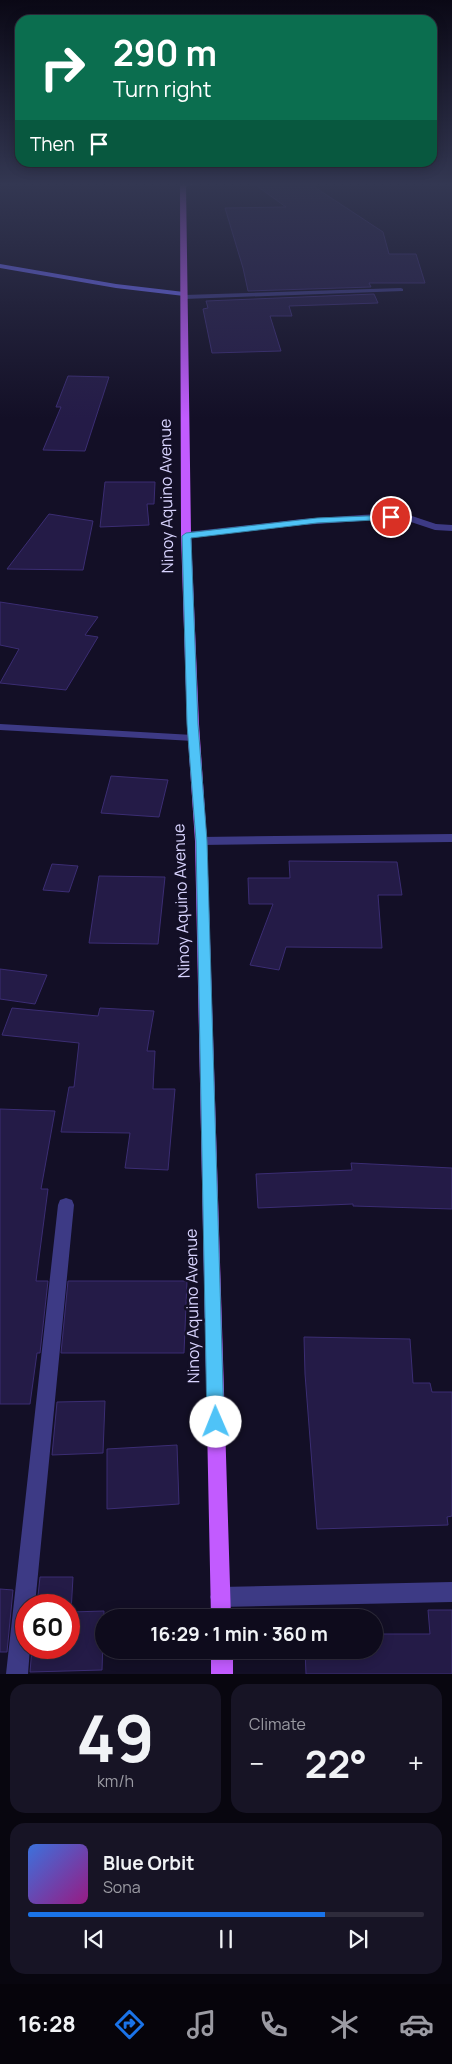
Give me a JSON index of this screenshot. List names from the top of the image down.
{
  "streets": {
    "main road": ["Ninoy Aquino Avenue"]
  },
  "page": {
    "turn": ["290 m", "Turn right"],
    "then": "Then",
    "limit": "60",
    "trip": "16:29 · 1 min · 360 m",
    "tile": [
      ["49", "km/h"],
      "Climate"
    ],
    "heat": ["−", "22°", "+"],
    "song": ["Blue Orbit", "Sona"],
    "tabs": "16:28"
  }
}
